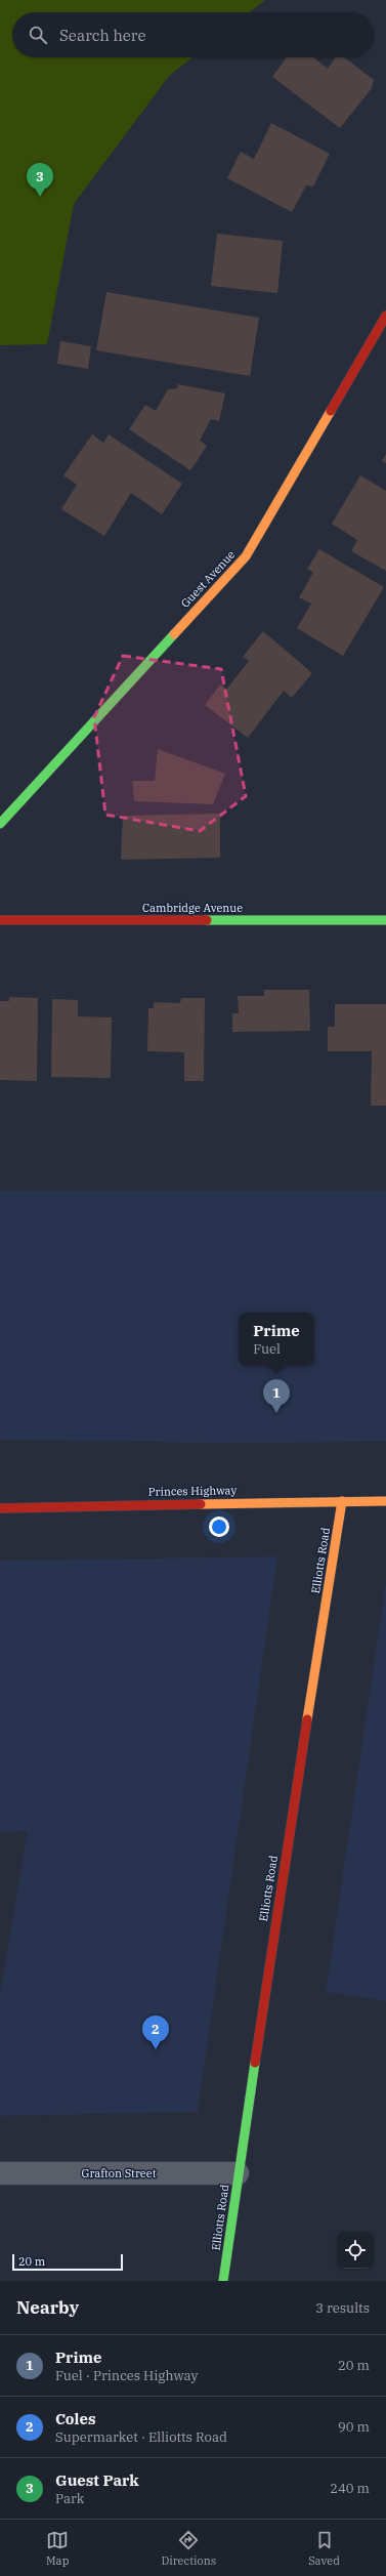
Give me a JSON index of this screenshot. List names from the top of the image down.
{
  "streets": {
    "main road": [
      "Guest Avenue",
      "Cambridge Avenue",
      "Princes Highway",
      "Elliotts Road"
    ],
    "street": ["Grafton Street"]
  },
  "crossings": [
    ["Princes Highway", "Elliotts Road"],
    ["Elliotts Road", "Grafton Street"]
  ],
  "scale_bar": "20 m",
  "page": {
    "search": "Search here",
    "pins": ["3", "1", "2"],
    "popup": ["Prime", "Fuel"],
    "scale": "20 m",
    "heading": ["Nearby", "3 results"],
    "list": [
      {
        "mark": "1",
        "name": "Prime",
        "note": "Fuel · Princes Highway",
        "value": "20 m"
      },
      {
        "mark": "2",
        "name": "Coles",
        "note": "Supermarket · Elliotts Road",
        "value": "90 m"
      },
      {
        "mark": "3",
        "name": "Guest Park",
        "note": "Park",
        "value": "240 m"
      }
    ],
    "nav": ["Map", "Directions", "Saved"]
  }
}
